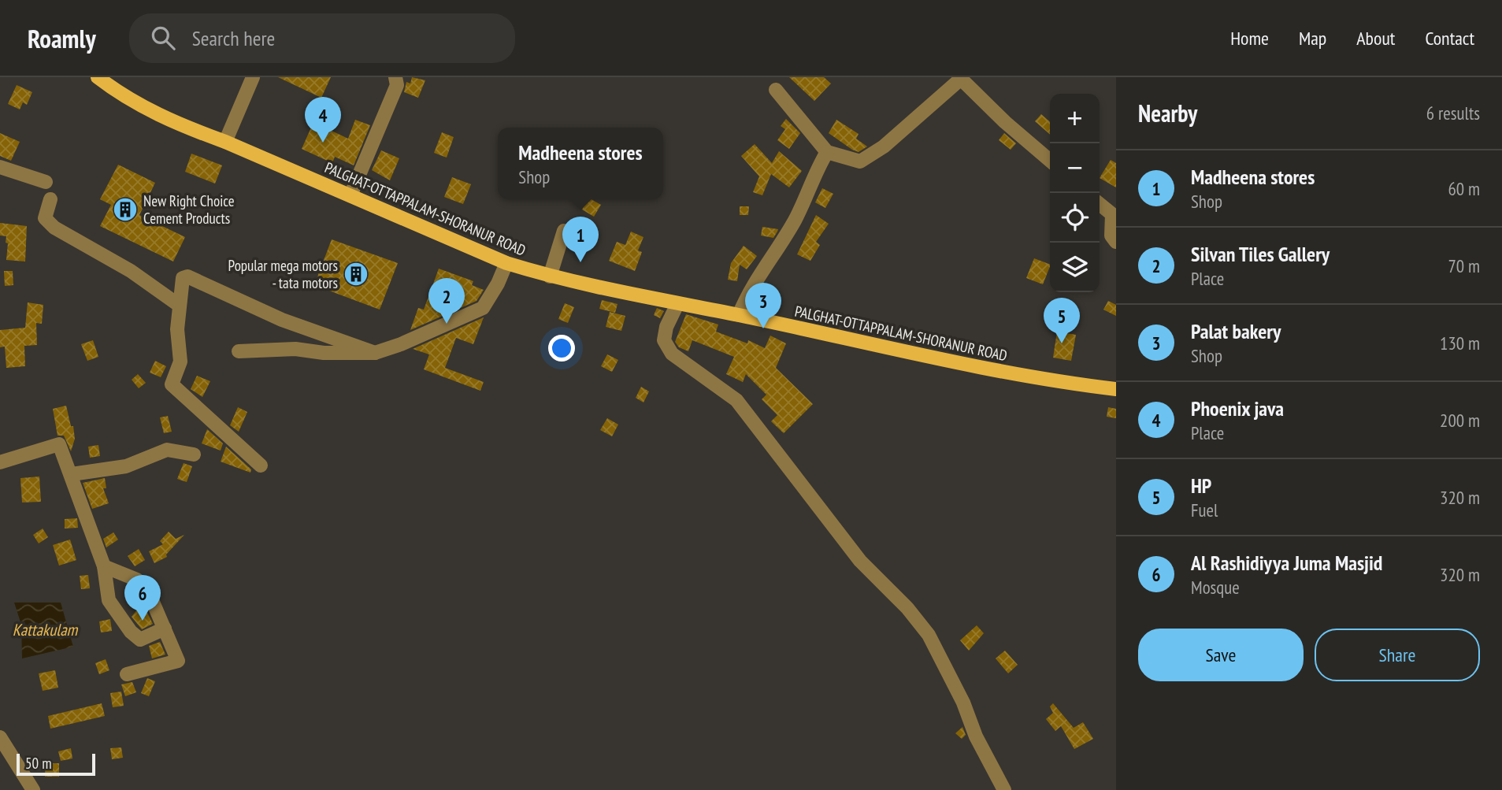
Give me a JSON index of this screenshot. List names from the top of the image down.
{
  "streets": {
    "main road": ["PALGHAT-OTTAPPALAM-SHORANUR ROAD"]
  },
  "water": ["Kattakulam"],
  "places": {
    "building": ["New Right Choice Cement Products", "Popular mega motors - tata motors"]
  },
  "scale_bar": "50 m",
  "page": {
    "header": "Roamly",
    "search": "Search here",
    "nav": [
      "Home",
      "Map",
      "About",
      "Contact"
    ],
    "heading": ["Nearby", "6 results"],
    "map_buttons": ["+", "−"],
    "pins": [
      "4",
      "1",
      "2",
      "3",
      "5",
      "6"
    ],
    "popup": ["Madheena stores", "Shop"],
    "list": [
      {
        "mark": "1",
        "name": "Madheena stores",
        "note": "Shop",
        "value": "60 m"
      },
      {
        "mark": "2",
        "name": "Silvan Tiles Gallery",
        "note": "Place",
        "value": "70 m"
      },
      {
        "mark": "3",
        "name": "Palat bakery",
        "note": "Shop",
        "value": "130 m"
      },
      {
        "mark": "4",
        "name": "Phoenix java",
        "note": "Place",
        "value": "200 m"
      },
      {
        "mark": "5",
        "name": "HP",
        "note": "Fuel",
        "value": "320 m"
      },
      {
        "mark": "6",
        "name": "Al Rashidiyya Juma Masjid",
        "note": "Mosque",
        "value": "320 m"
      }
    ],
    "buttons": ["Save", "Share"],
    "scale": "50 m"
  }
}
